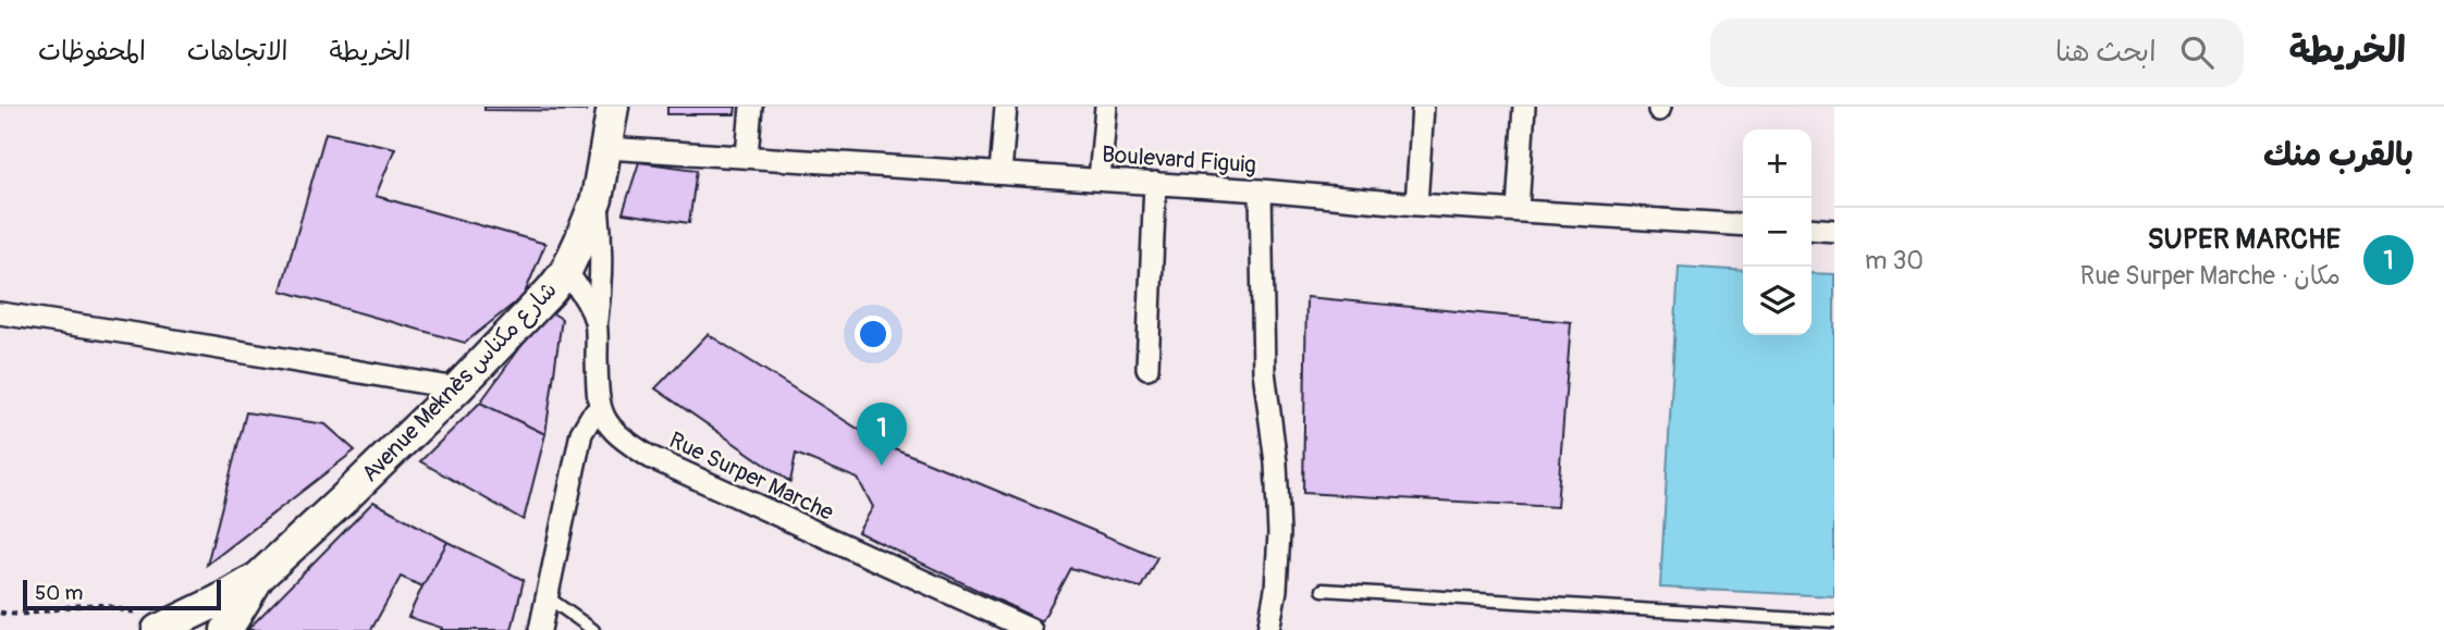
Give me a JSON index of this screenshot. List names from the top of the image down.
{
  "streets": {
    "main road": ["Avenue Meknès شارع مكناس"],
    "street": ["Boulevard Figuig", "Rue Surper Marche"]
  },
  "crossings": [
    ["Boulevard Figuig", "Avenue Meknès شارع مكناس"],
    ["Avenue Meknès شارع مكناس", "Rue Surper Marche"]
  ],
  "scale_bar": "50 m",
  "page": {
    "header": "الخريطة",
    "search": "ابحث هنا",
    "nav": ["الخريطة", "الاتجاهات", "المحفوظات"],
    "heading": "بالقرب منك",
    "map_buttons": ["+", "−"],
    "list": [
      {
        "mark": "1",
        "name": "SUPER MARCHE",
        "note": "مكان · Rue Surper Marche",
        "value": "30 m"
      }
    ],
    "pins": "1",
    "scale": "50 m"
  }
}
